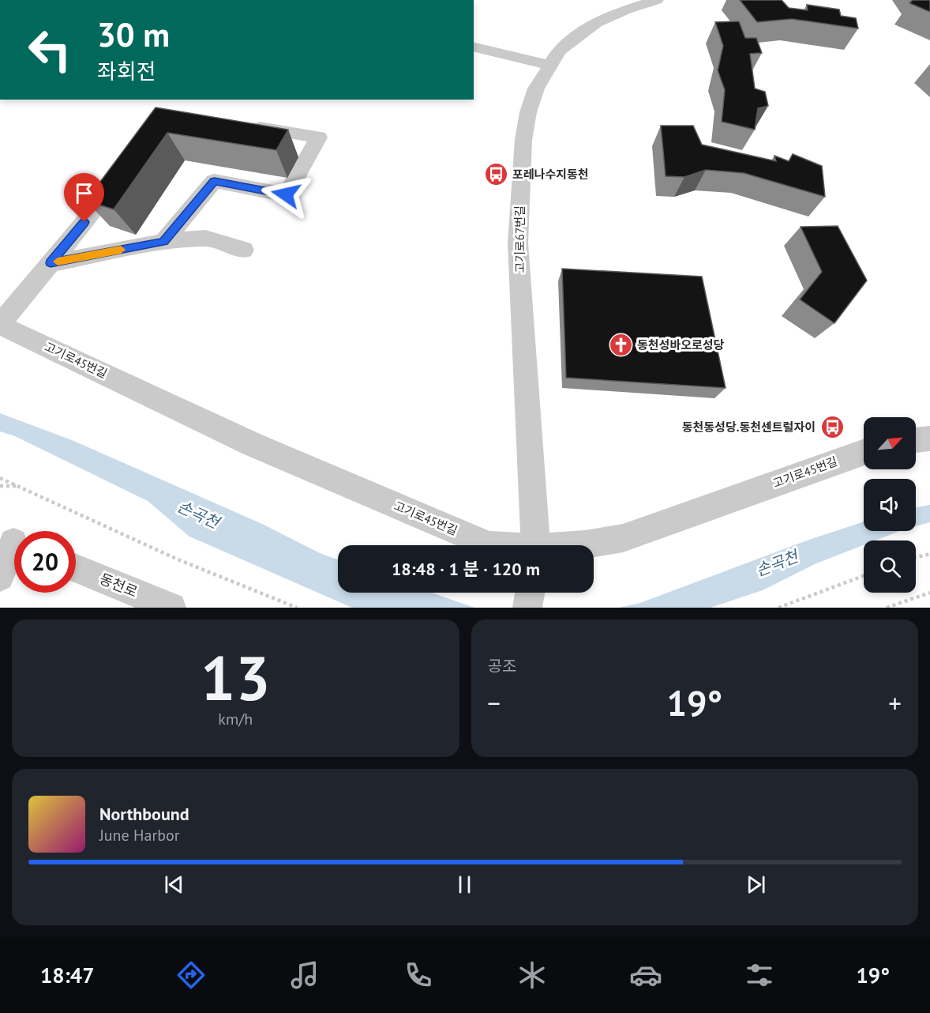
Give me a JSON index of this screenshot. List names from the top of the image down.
{
  "streets": {
    "street": ["고기로67번길", "고기로45번길", "동천로"]
  },
  "water": ["손곡천"],
  "places": {
    "bus stop": ["포레나수지동천", "동천동성당.동천센트럴자이"],
    "church": ["동천성바오로성당"]
  },
  "north": "top right",
  "page": {
    "turn": ["30 m", "좌회전"],
    "limit": "20",
    "trip": "18:48 · 1 분 · 120 m",
    "tile": [
      ["13", "km/h"],
      "공조"
    ],
    "heat": ["−", "19°", "+"],
    "song": ["Northbound", "June Harbor"],
    "tabs": ["18:47", "19°"]
  }
}
